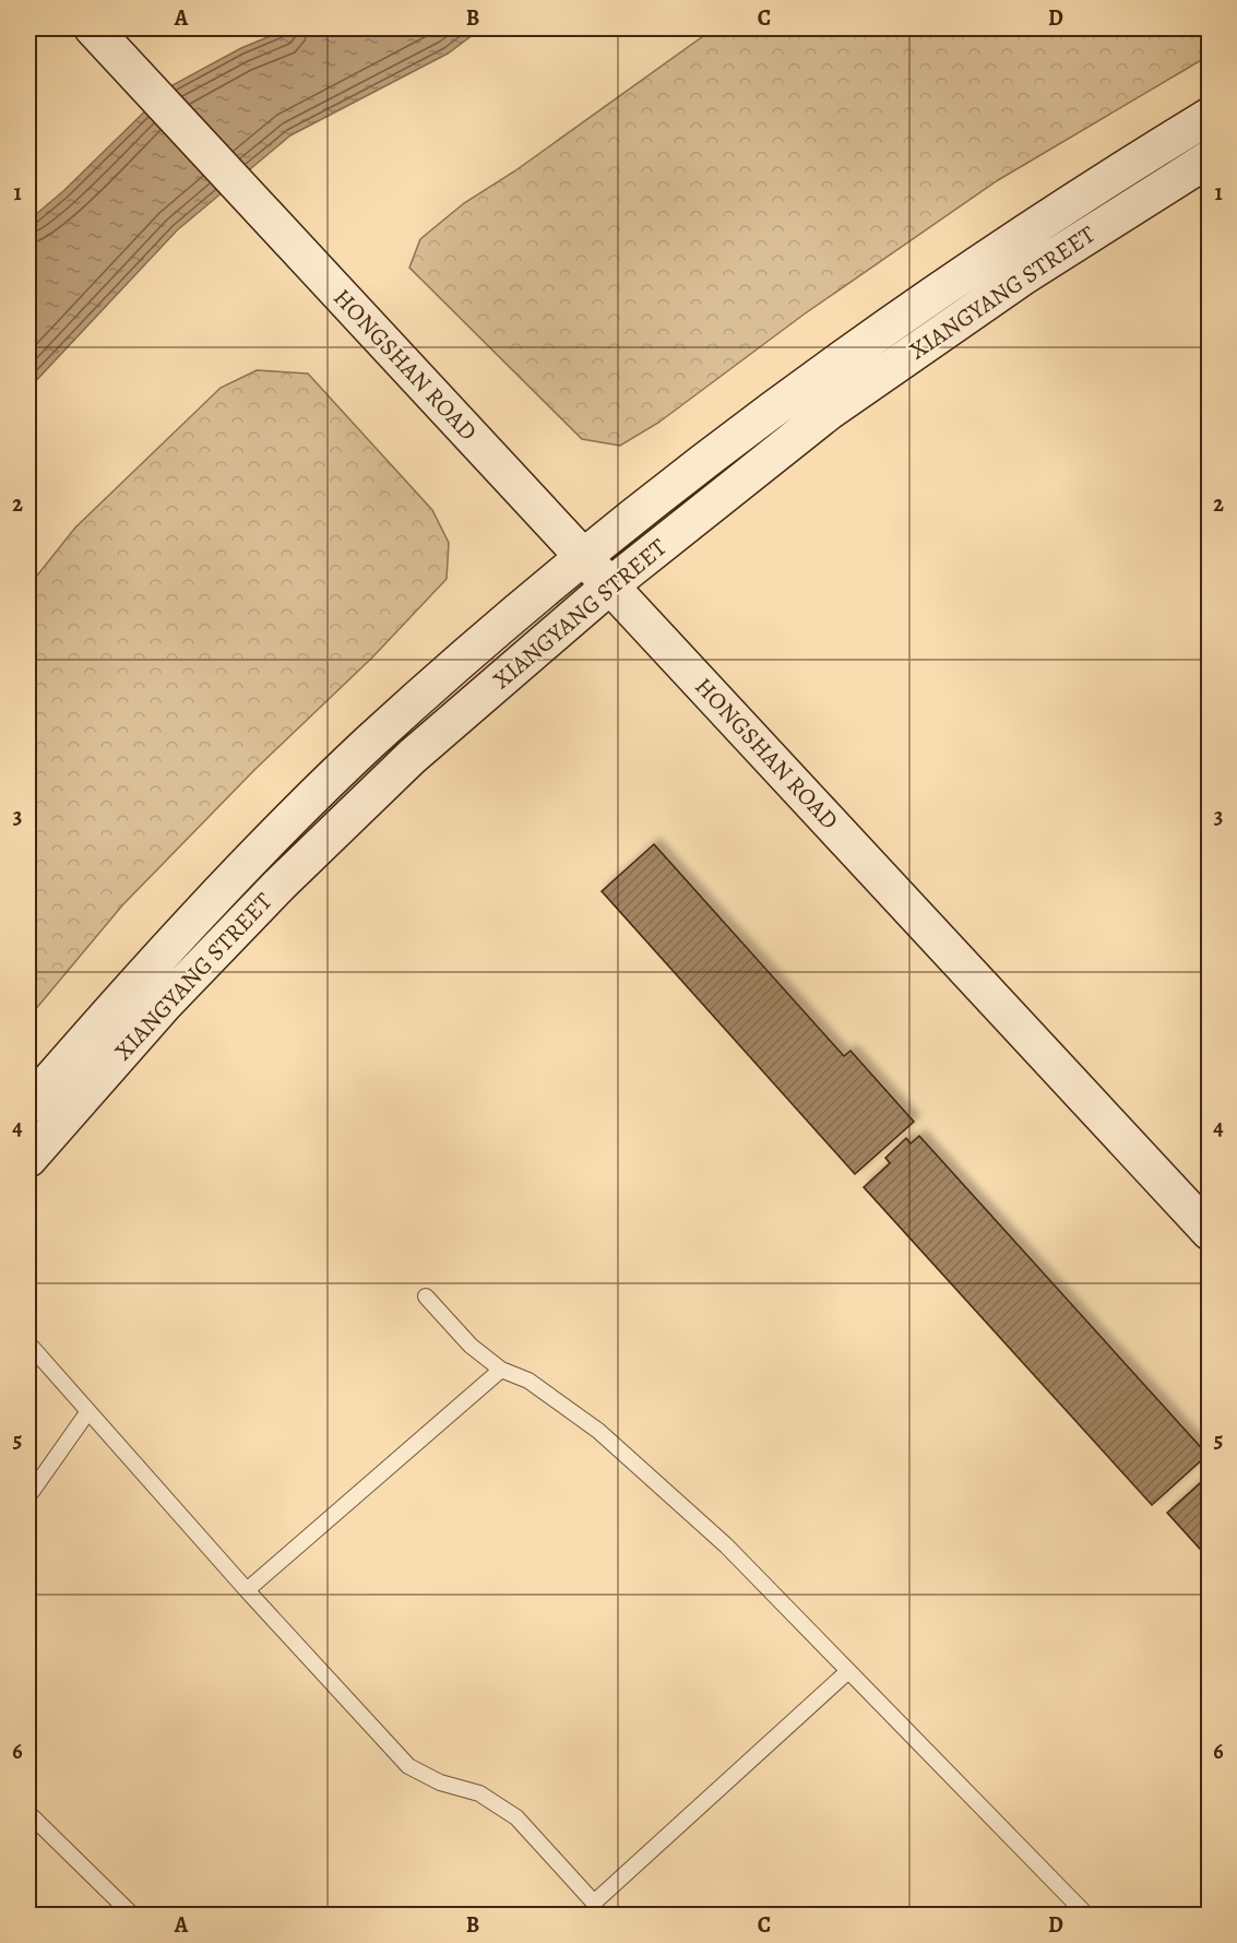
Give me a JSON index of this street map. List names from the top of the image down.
{
  "streets": {
    "street": ["XIANGYANG STREET", "HONGSHAN ROAD"]
  },
  "crossings": [
    ["XIANGYANG STREET", "HONGSHAN ROAD"]
  ],
  "grid": {
    "columns": [
      "A",
      "B",
      "C",
      "D"
    ],
    "rows": [
      "1",
      "2",
      "3",
      "4",
      "5",
      "6"
    ]
  }
}
